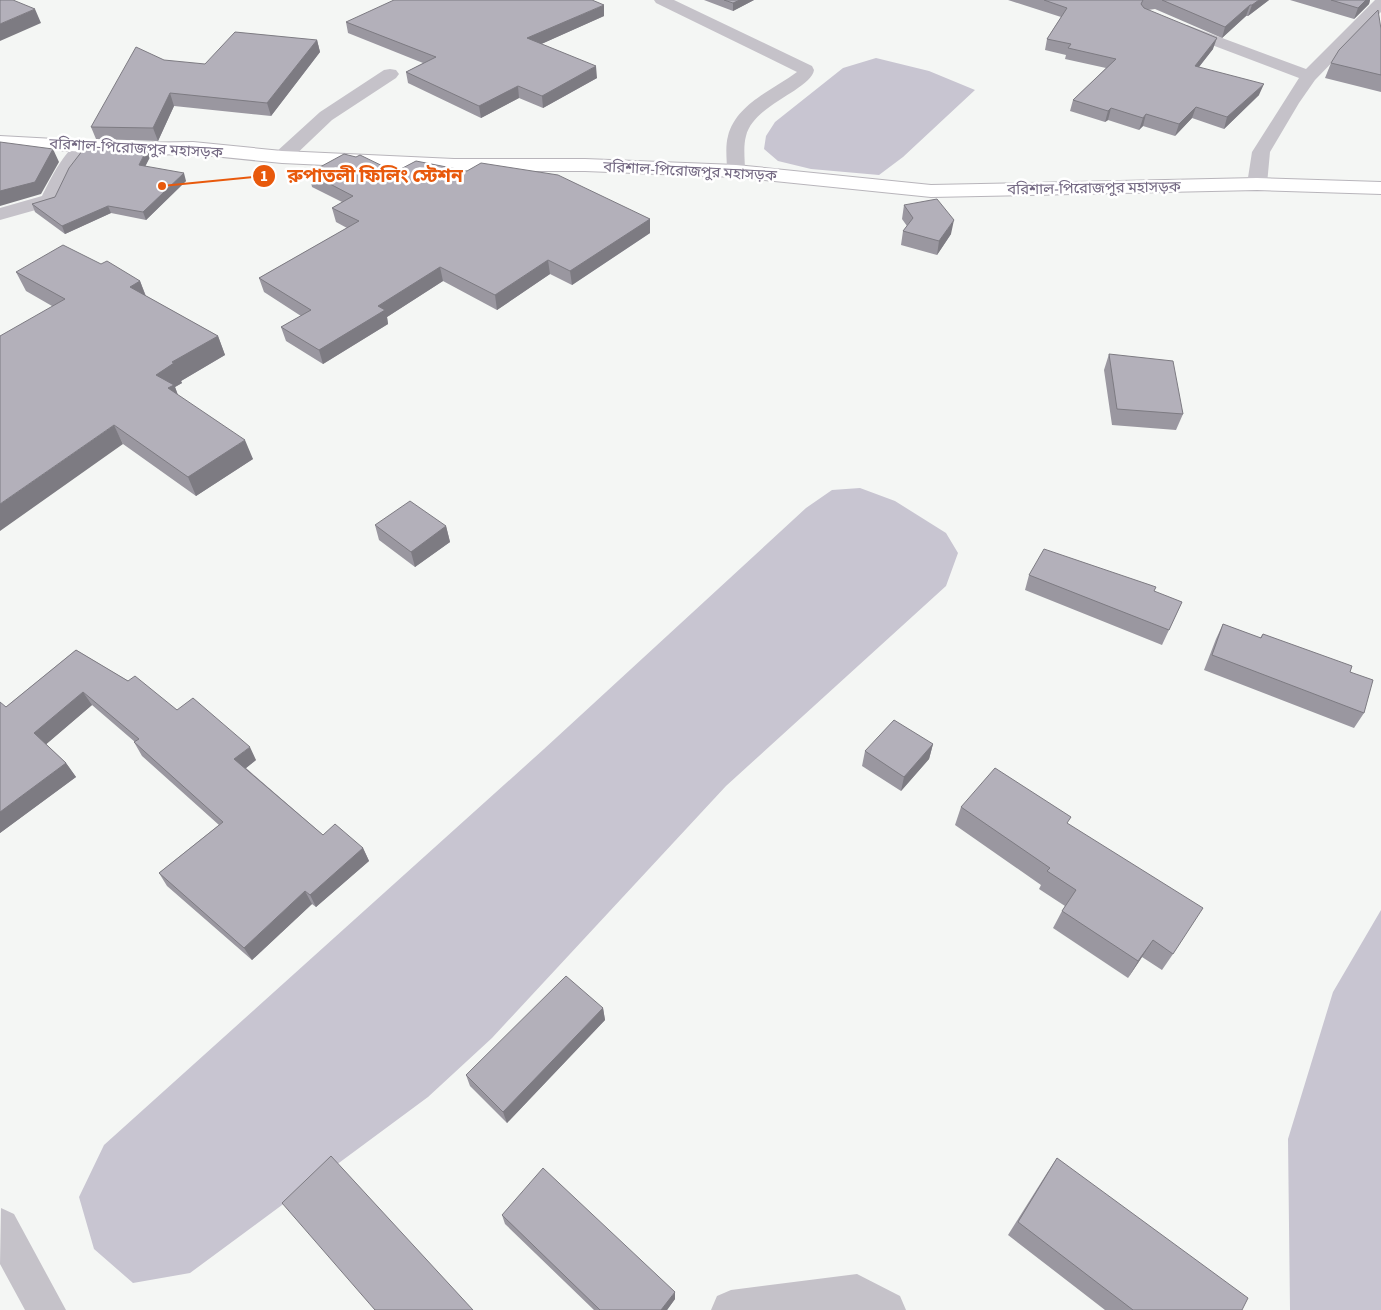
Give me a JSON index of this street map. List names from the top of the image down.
{
  "streets": {
    "highway": ["বরিশাল-পিরোজপুর মহাসড়ক"]
  },
  "places": ["রুপাতলী ফিলিং স্টেশন"]
}
